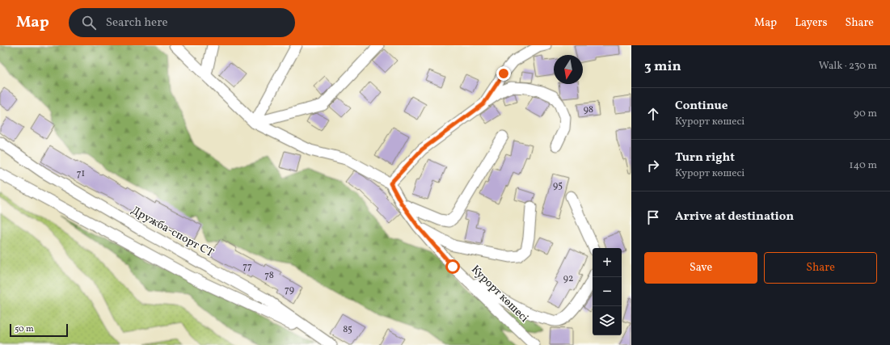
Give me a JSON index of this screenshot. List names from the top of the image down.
{
  "streets": {
    "street": ["Дружба-спорт СТ", "Курорт көшесі"]
  },
  "house_numbers": [
    "98",
    "71",
    "95",
    "77",
    "78",
    "92",
    "79",
    "85"
  ],
  "scale_bar": "50 m",
  "north": "bottom",
  "page": {
    "header": "Map",
    "search": "Search here",
    "nav": ["Map", "Layers", "Share"],
    "heading": ["3 min", "Walk · 230 m"],
    "list": [
      ["Continue", "Курорт көшесі", "90 m"],
      ["Turn right", "Курорт көшесі", "140 m"],
      "Arrive at destination"
    ],
    "buttons": ["Save", "Share"],
    "map_buttons": ["+", "−"],
    "scale": "50 m"
  }
}
